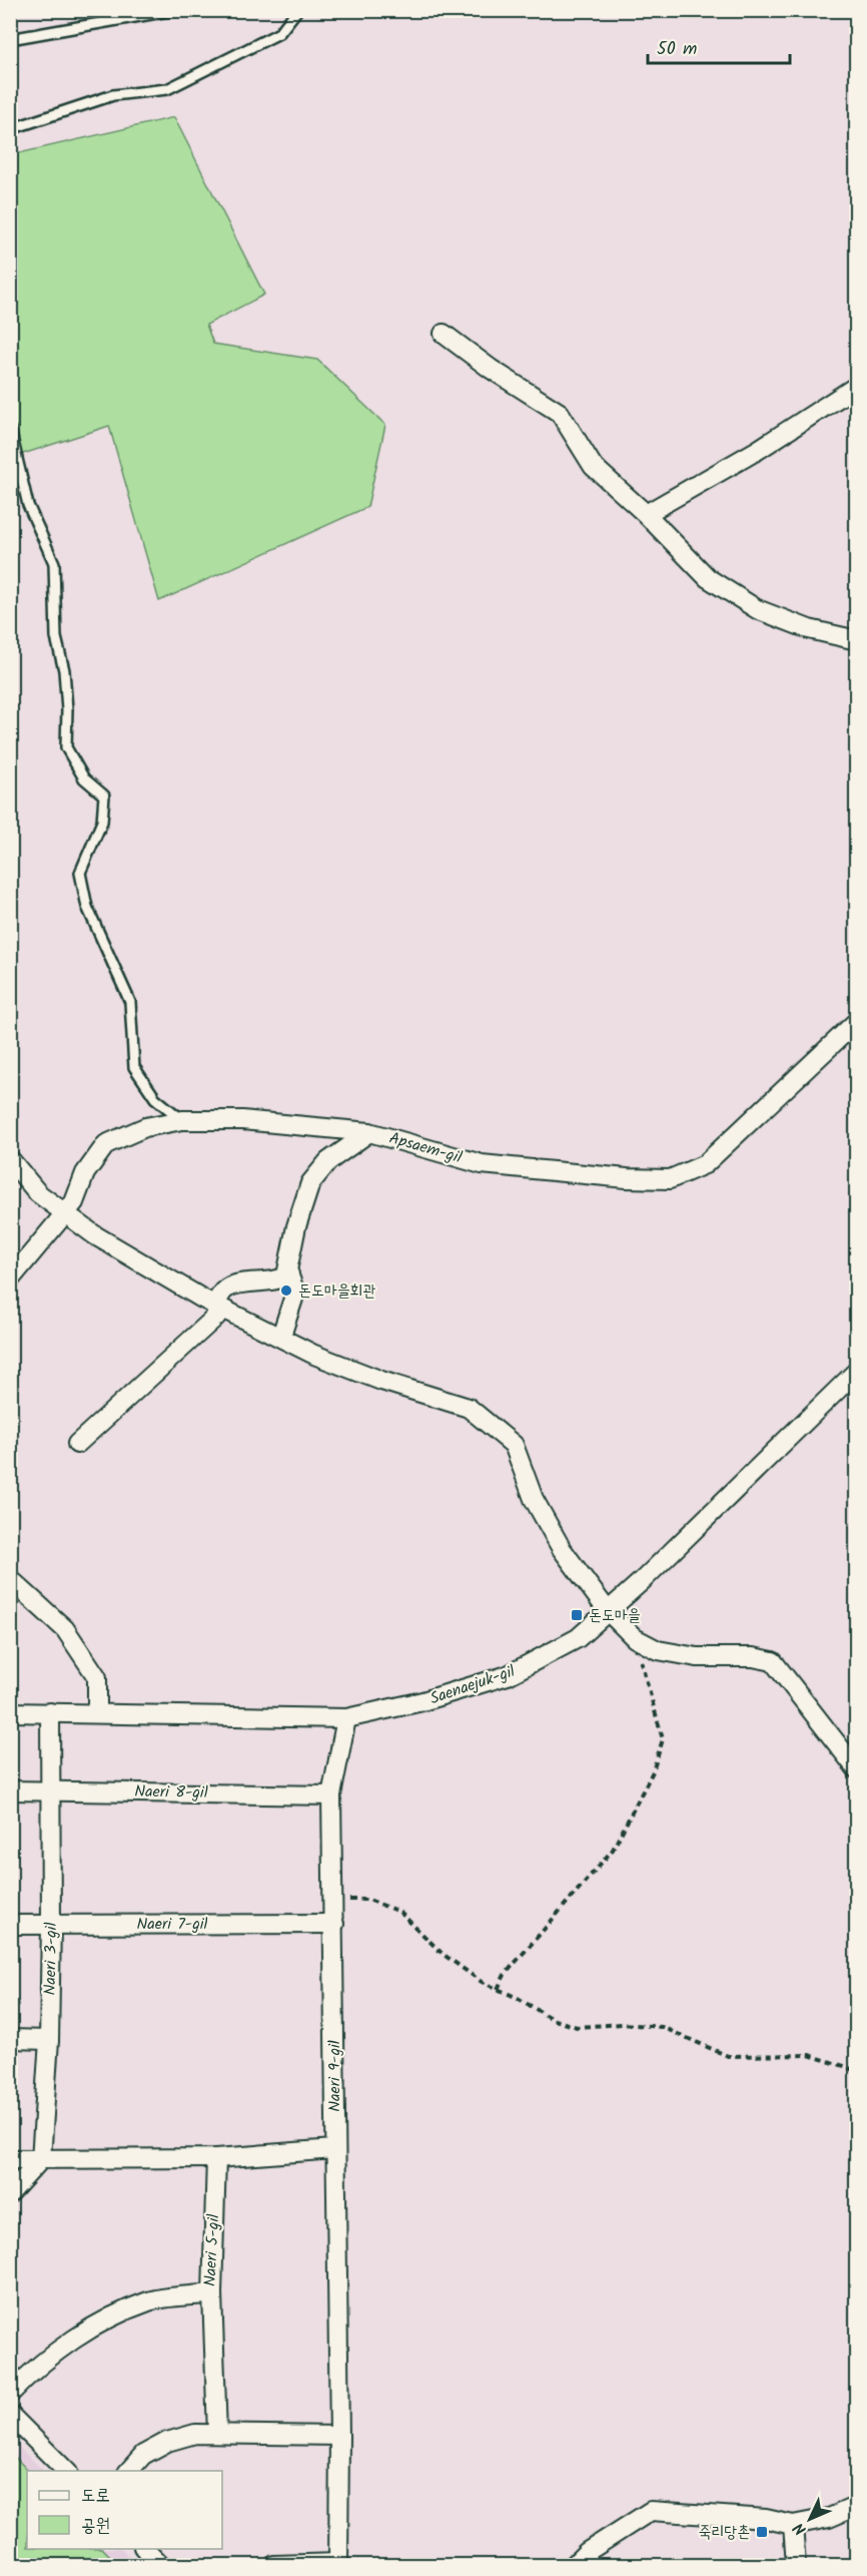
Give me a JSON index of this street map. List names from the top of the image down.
{
  "streets": {
    "street": [
      "Apsaem-gil",
      "Saenaejuk-gil",
      "Naeri 8-gil",
      "Naeri 7-gil",
      "Naeri 3-gil",
      "Naeri 9-gil",
      "Naeri 5-gil"
    ]
  },
  "crossings": [
    ["Saenaejuk-gil", "Naeri 3-gil"],
    ["Saenaejuk-gil", "Naeri 9-gil"],
    ["Naeri 8-gil", "Naeri 3-gil"],
    ["Naeri 8-gil", "Naeri 9-gil"],
    ["Naeri 7-gil", "Naeri 3-gil"],
    ["Naeri 7-gil", "Naeri 9-gil"]
  ],
  "places": {
    "other": ["돈도마을회관"],
    "transit": ["돈도마을", "죽리당촌"]
  },
  "legend": ["도로", "공원"],
  "scale_bar": "50 m",
  "north": "bottom left"
}
